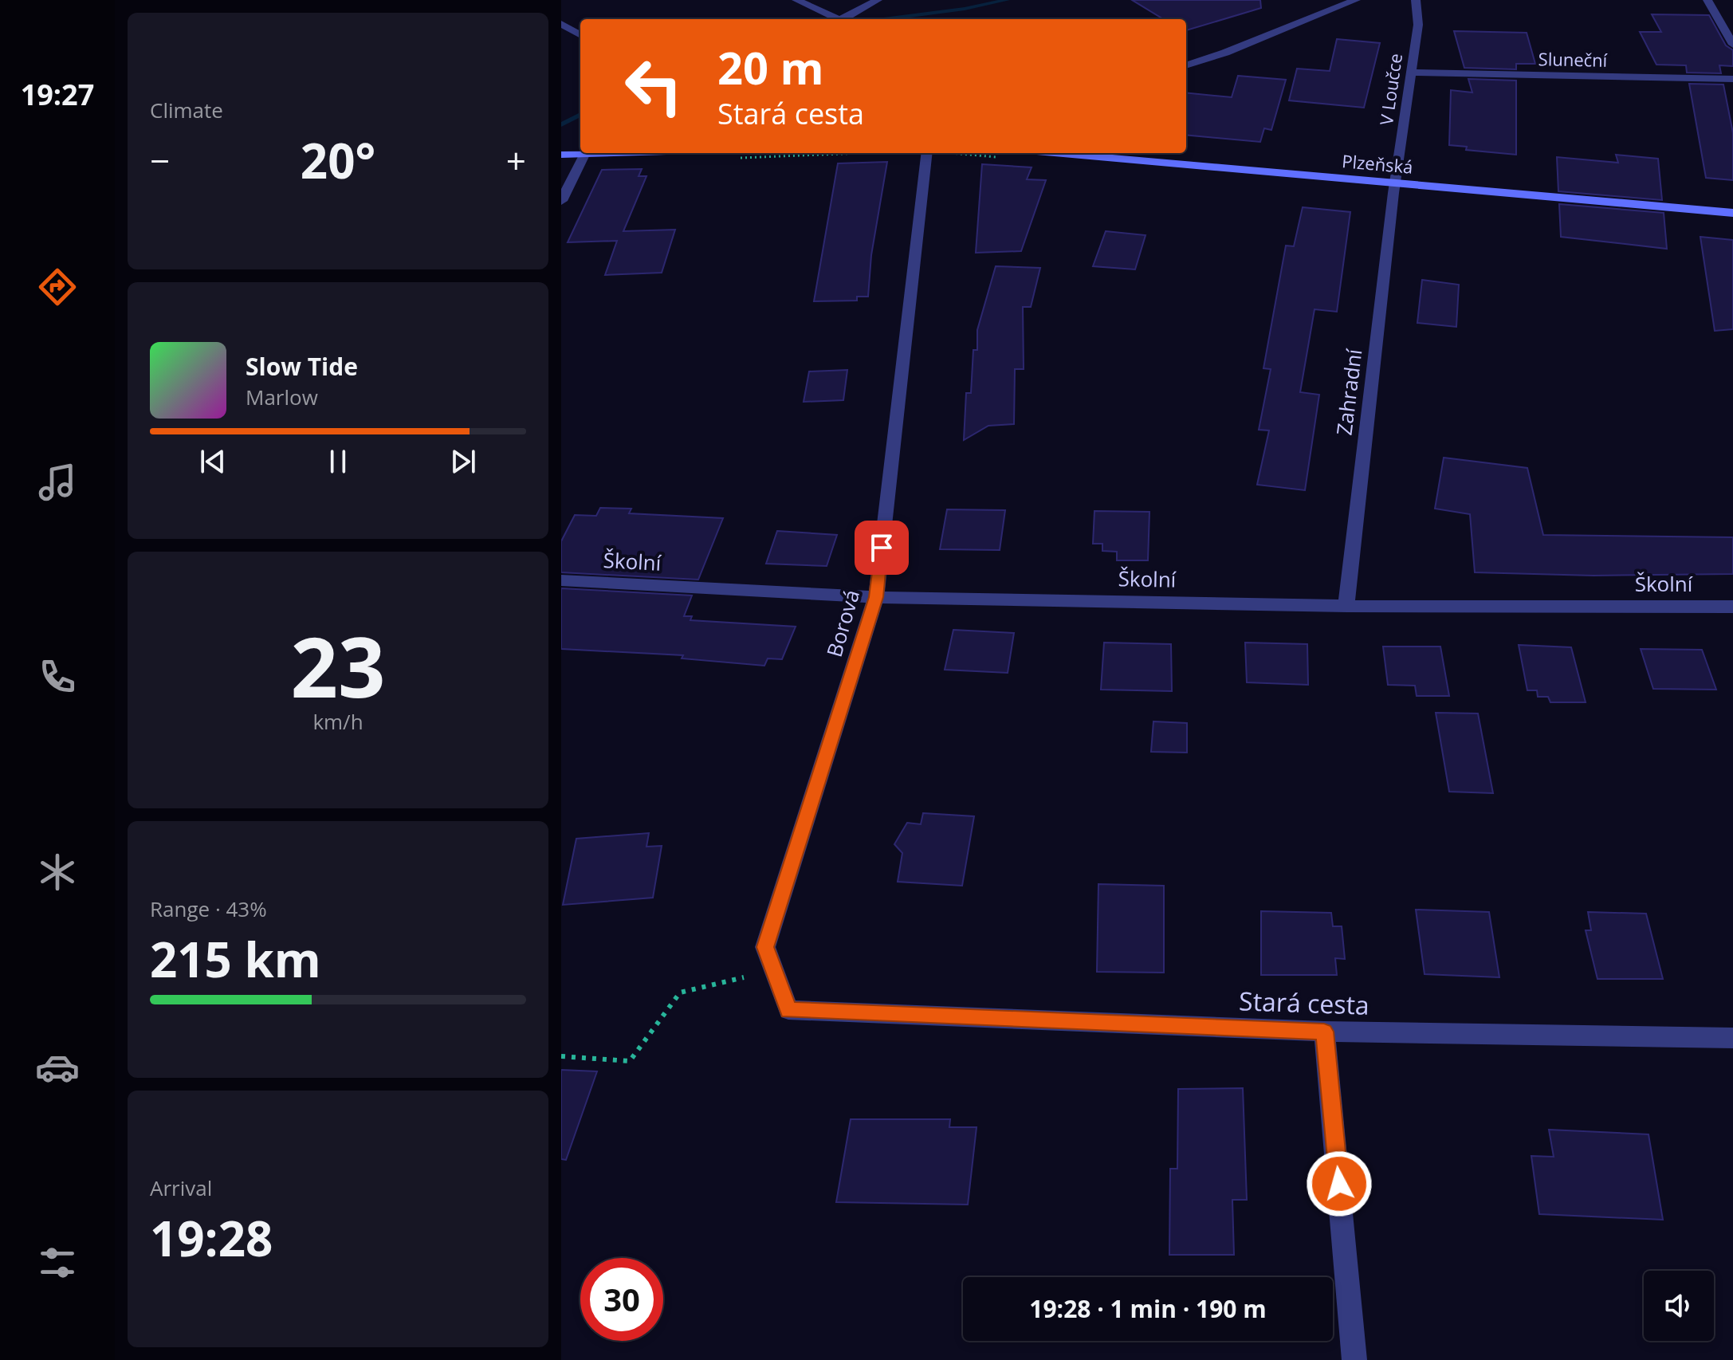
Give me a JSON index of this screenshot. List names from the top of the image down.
{
  "streets": {
    "main road": ["Plzeňská"],
    "street": [
      "Sluneční",
      "V Loučce",
      "Zahradní",
      "Školní",
      "Borová",
      "Stará cesta"
    ]
  },
  "crossings": [
    ["Sluneční", "V Loučce"],
    ["V Loučce", "Plzeňská"],
    ["V Loučce", "Zahradní"],
    ["Plzeňská", "Zahradní"],
    ["Zahradní", "Školní"],
    ["Školní", "Borová"],
    ["Borová", "Stará cesta"]
  ],
  "page": {
    "tabs": "19:27",
    "tile": [
      "Climate",
      ["23", "km/h"],
      ["Range · 43%", "215 km"],
      ["Arrival", "19:28"]
    ],
    "turn": ["20 m", "Stará cesta"],
    "heat": ["−", "20°", "+"],
    "song": ["Slow Tide", "Marlow"],
    "limit": "30",
    "trip": "19:28 · 1 min · 190 m"
  }
}
